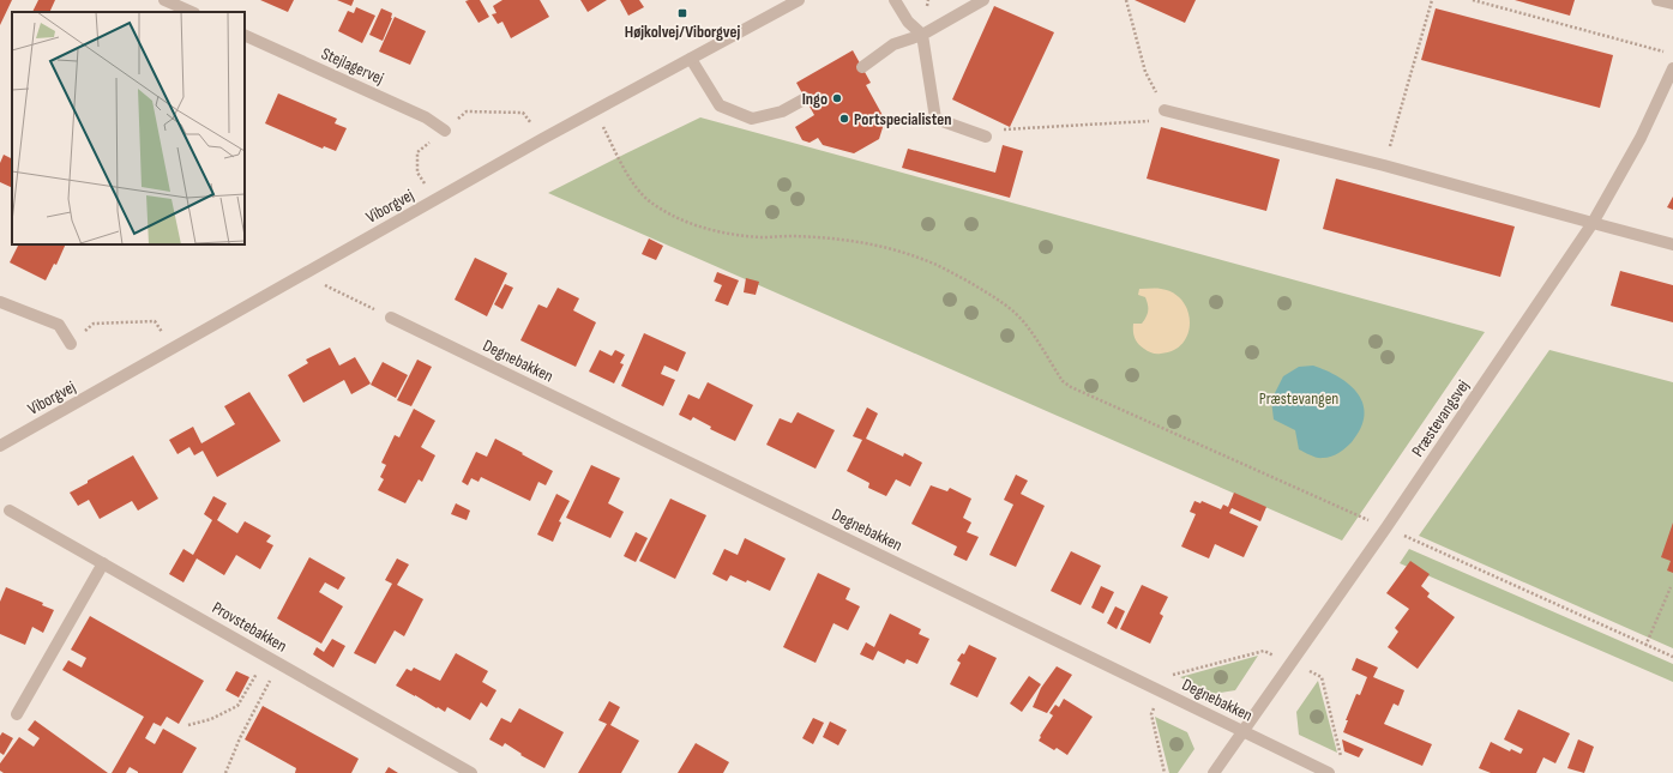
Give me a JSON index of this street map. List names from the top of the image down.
{
  "streets": {
    "street": [
      "Stejlagervej",
      "Viborgvej",
      "Degnebakken",
      "Præstevangsvej",
      "Provstebakken"
    ]
  },
  "crossings": [
    ["Degnebakken", "Præstevangsvej"]
  ],
  "parks": ["Præstevangen"],
  "places": {
    "transit": ["Højkolvej/Viborgvej"],
    "other": ["Ingo", "Portspecialisten"]
  }
}
